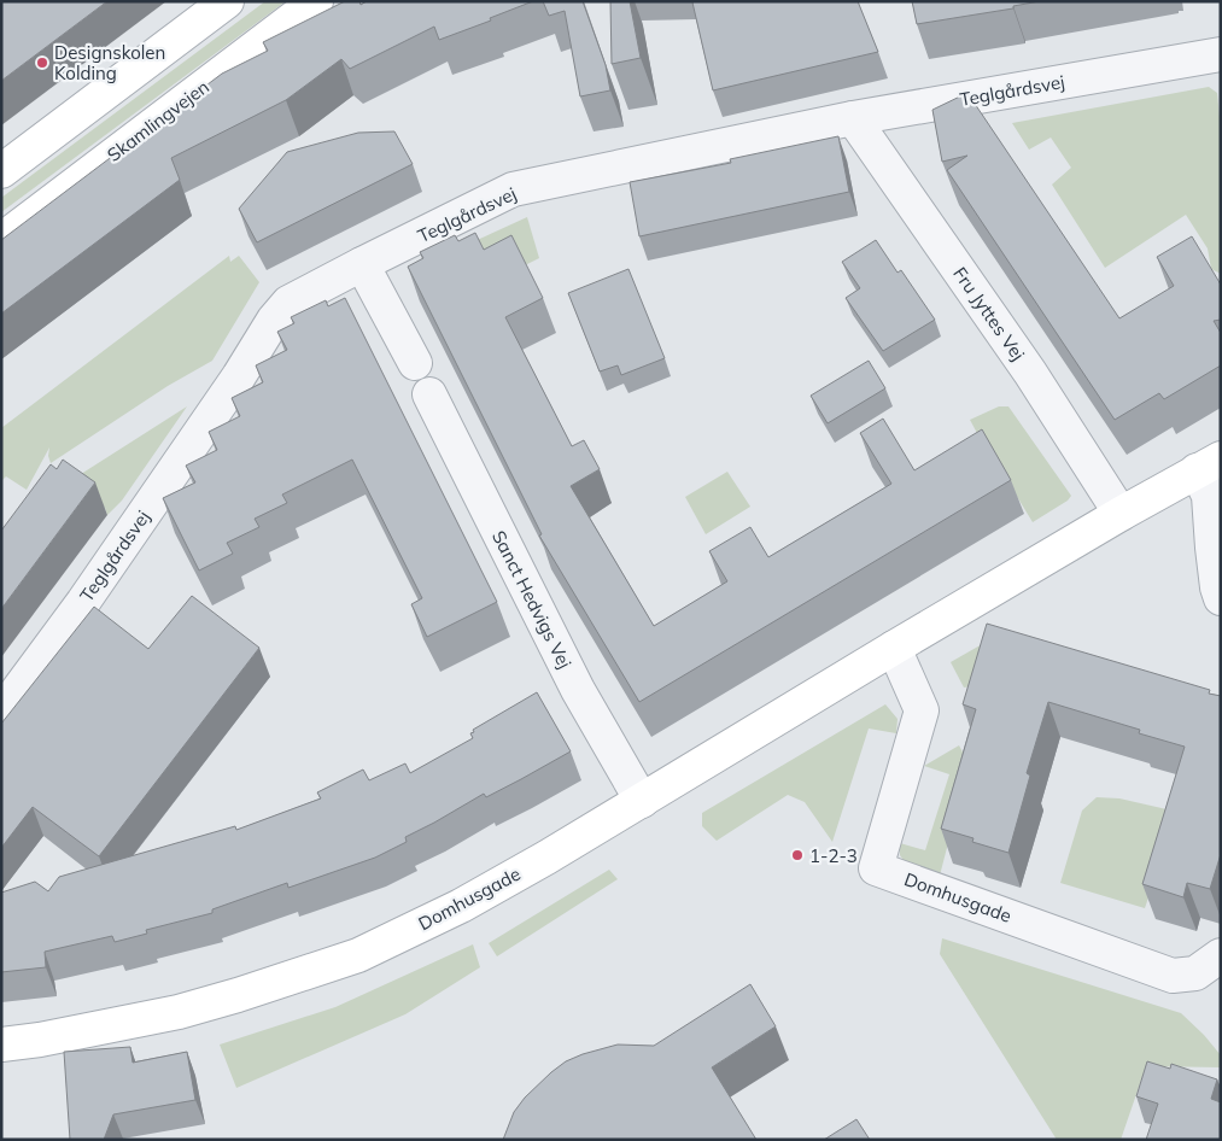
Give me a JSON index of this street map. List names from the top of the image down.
{
  "streets": {
    "street": [
      "Teglgårdsvej",
      "Skamlingvejen",
      "Fru Jyttes Vej",
      "Sanct Hedvigs Vej",
      "Domhusgade"
    ]
  },
  "crossings": [
    ["Teglgårdsvej", "Fru Jyttes Vej"],
    ["Fru Jyttes Vej", "Domhusgade"],
    ["Sanct Hedvigs Vej", "Domhusgade"]
  ],
  "places": ["Designskolen Kolding", "1-2-3"]
}
